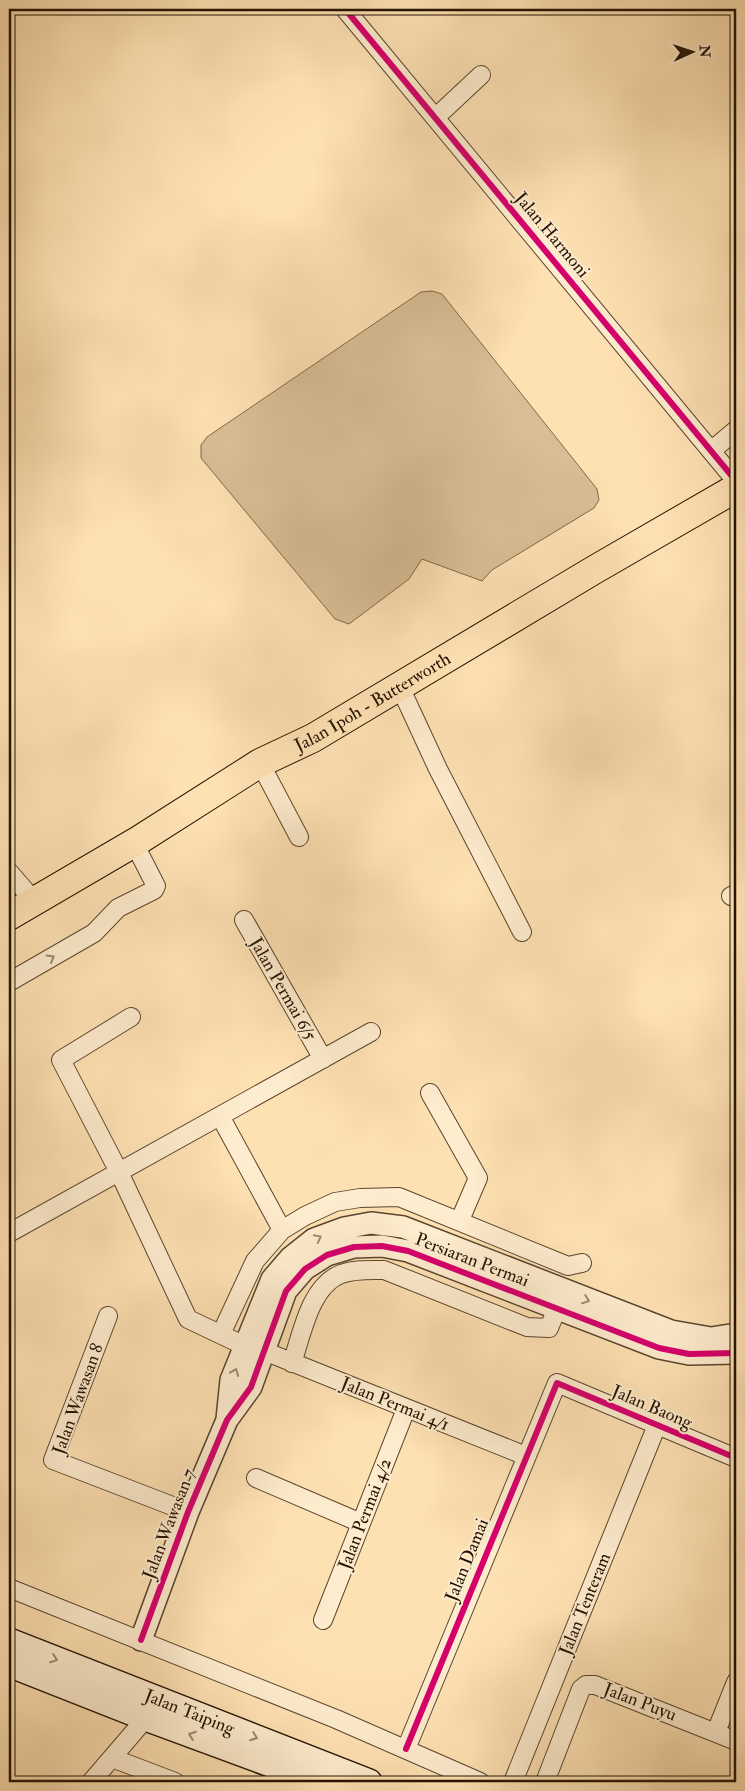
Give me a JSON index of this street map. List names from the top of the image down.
{
  "streets": {
    "highway": ["Jalan Ipoh - Butterworth"],
    "main road": ["Jalan Taiping"],
    "street": [
      "Jalan Harmoni",
      "Jalan Permai 6/5",
      "Persiaran Permai",
      "Jalan Wawasan 8",
      "Jalan Permai 4/1",
      "Jalan Baong",
      "Jalan Permai 4/2",
      "Jalan Wawasan 7",
      "Jalan Damai",
      "Jalan Tenteram",
      "Jalan Puyu"
    ]
  },
  "crossings": [
    ["Persiaran Permai", "Jalan Permai 4/1"],
    ["Persiaran Permai", "Jalan Wawasan 7"],
    ["Jalan Wawasan 8", "Jalan Wawasan 7"],
    ["Jalan Permai 4/1", "Jalan Permai 4/2"],
    ["Jalan Permai 4/1", "Jalan Damai"],
    ["Jalan Baong", "Jalan Damai"],
    ["Jalan Baong", "Jalan Tenteram"]
  ],
  "north": "right"
}
